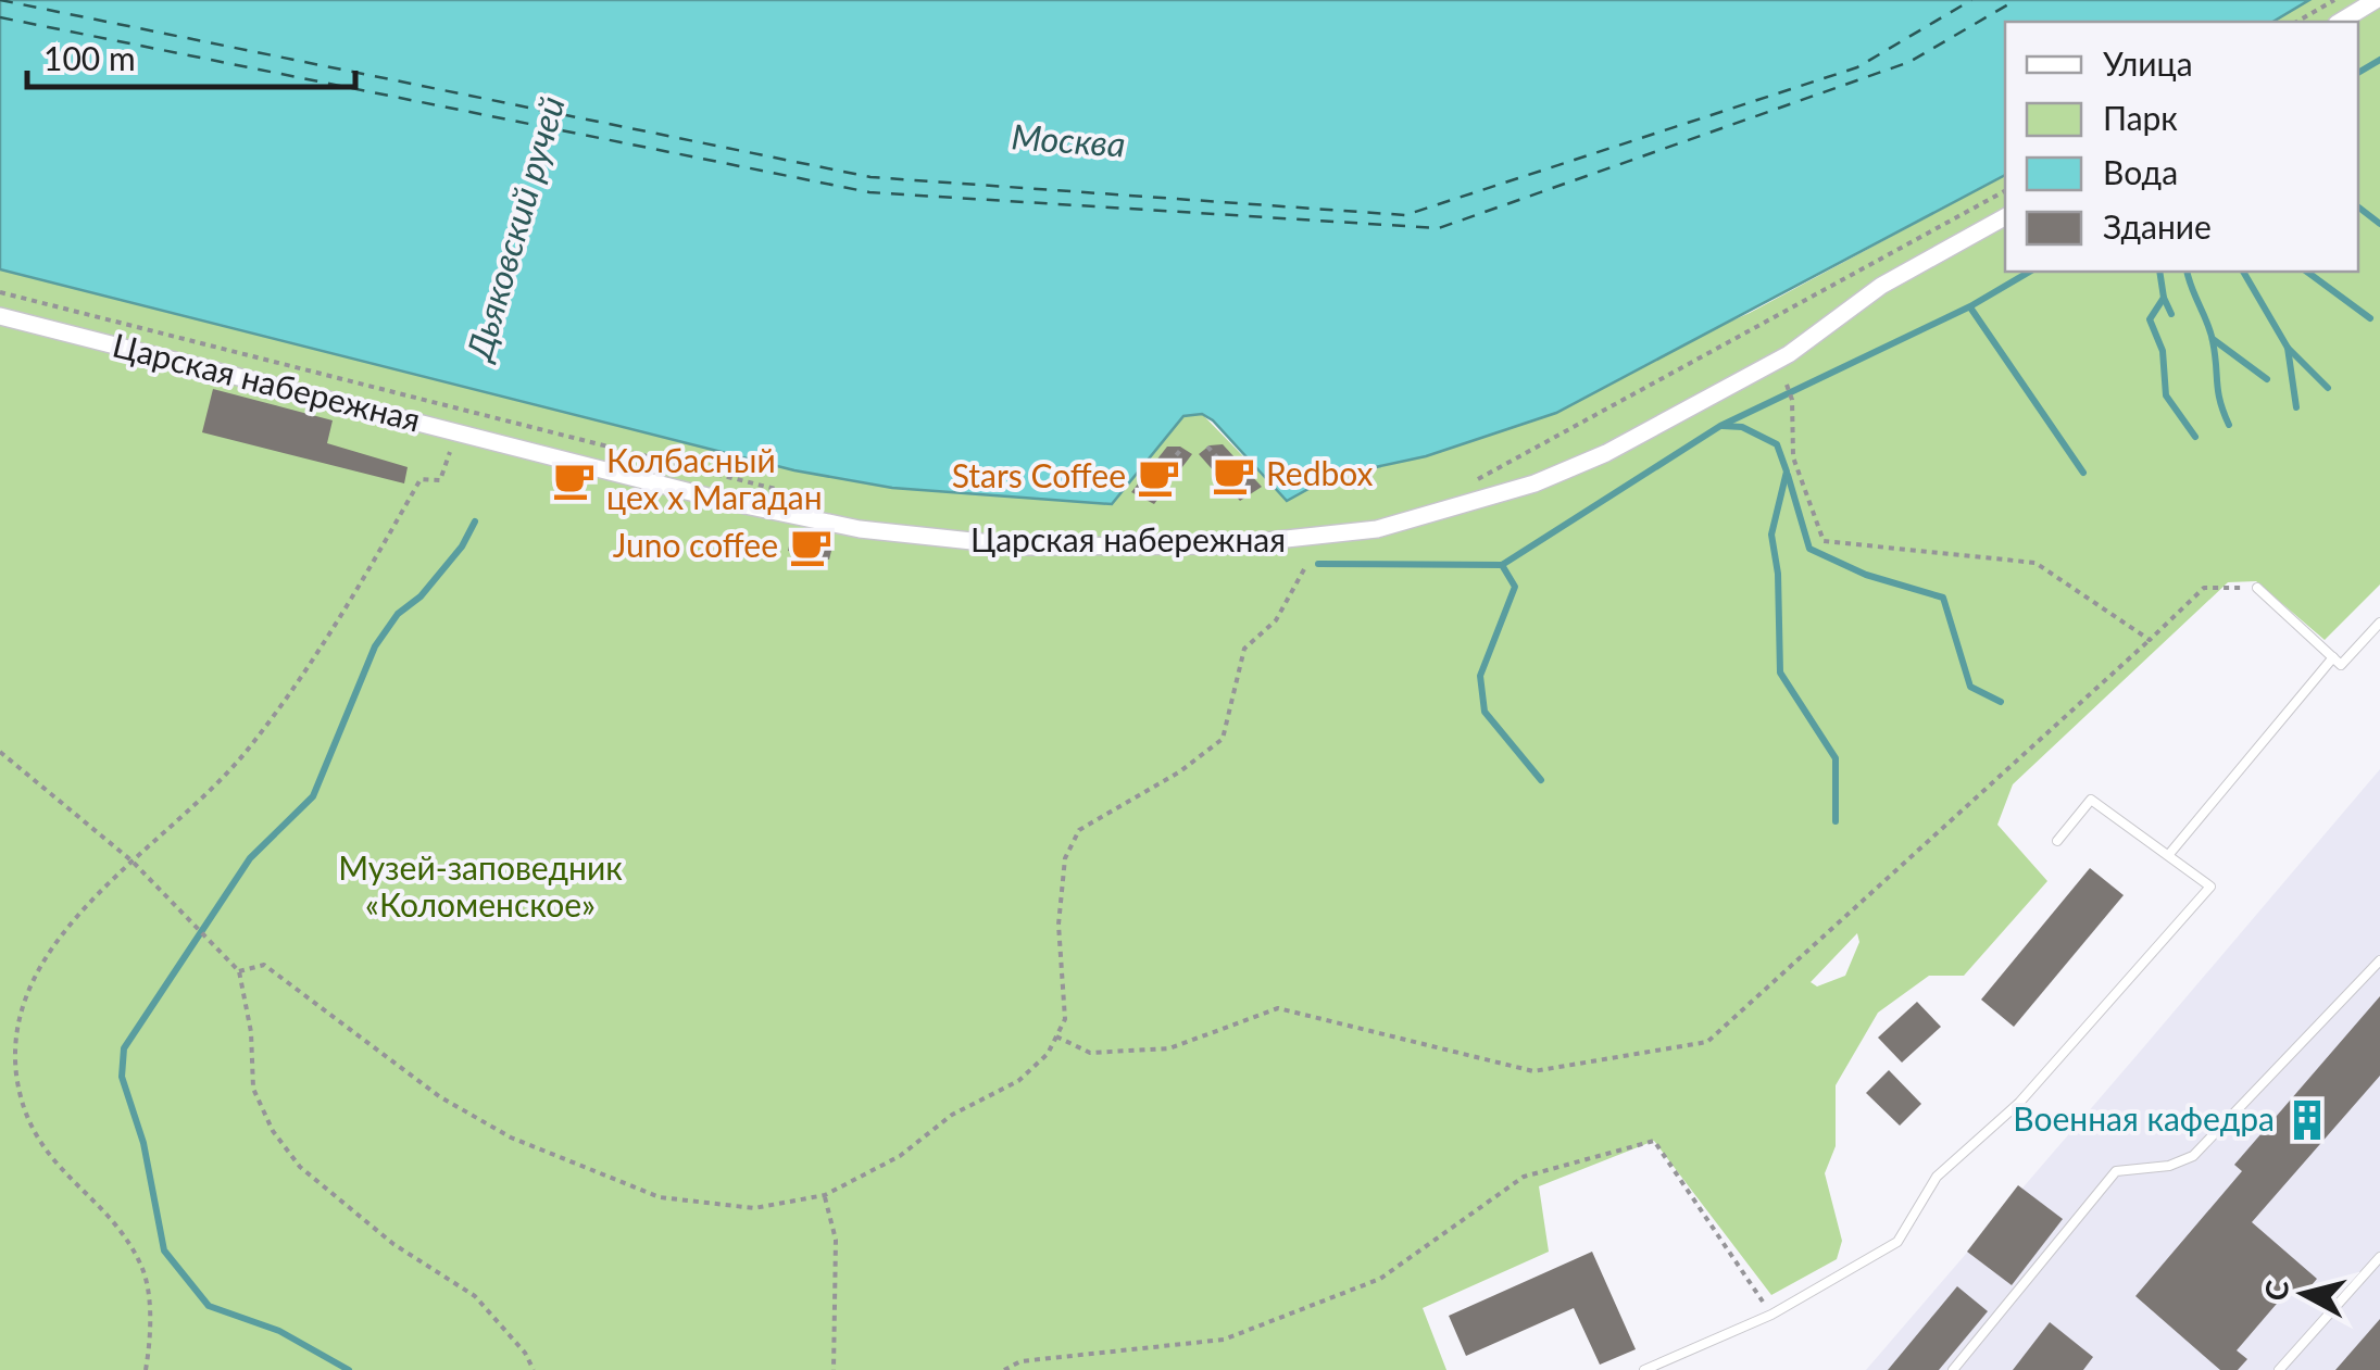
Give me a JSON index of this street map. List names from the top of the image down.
{
  "streets": {
    "street": ["Царская набережная"]
  },
  "water": ["Москва", "Дьяковский ручей"],
  "parks": ["Музей-заповедник «Коломенское»"],
  "places": {
    "cafe": [
      "Redbox",
      "Stars Coffee",
      "Колбасный цех x Магадан",
      "Juno coffee"
    ],
    "building": ["Военная кафедра"]
  },
  "legend": [
    "Улица",
    "Парк",
    "Вода",
    "Здание"
  ],
  "scale_bar": "100 m",
  "north": "left"
}
